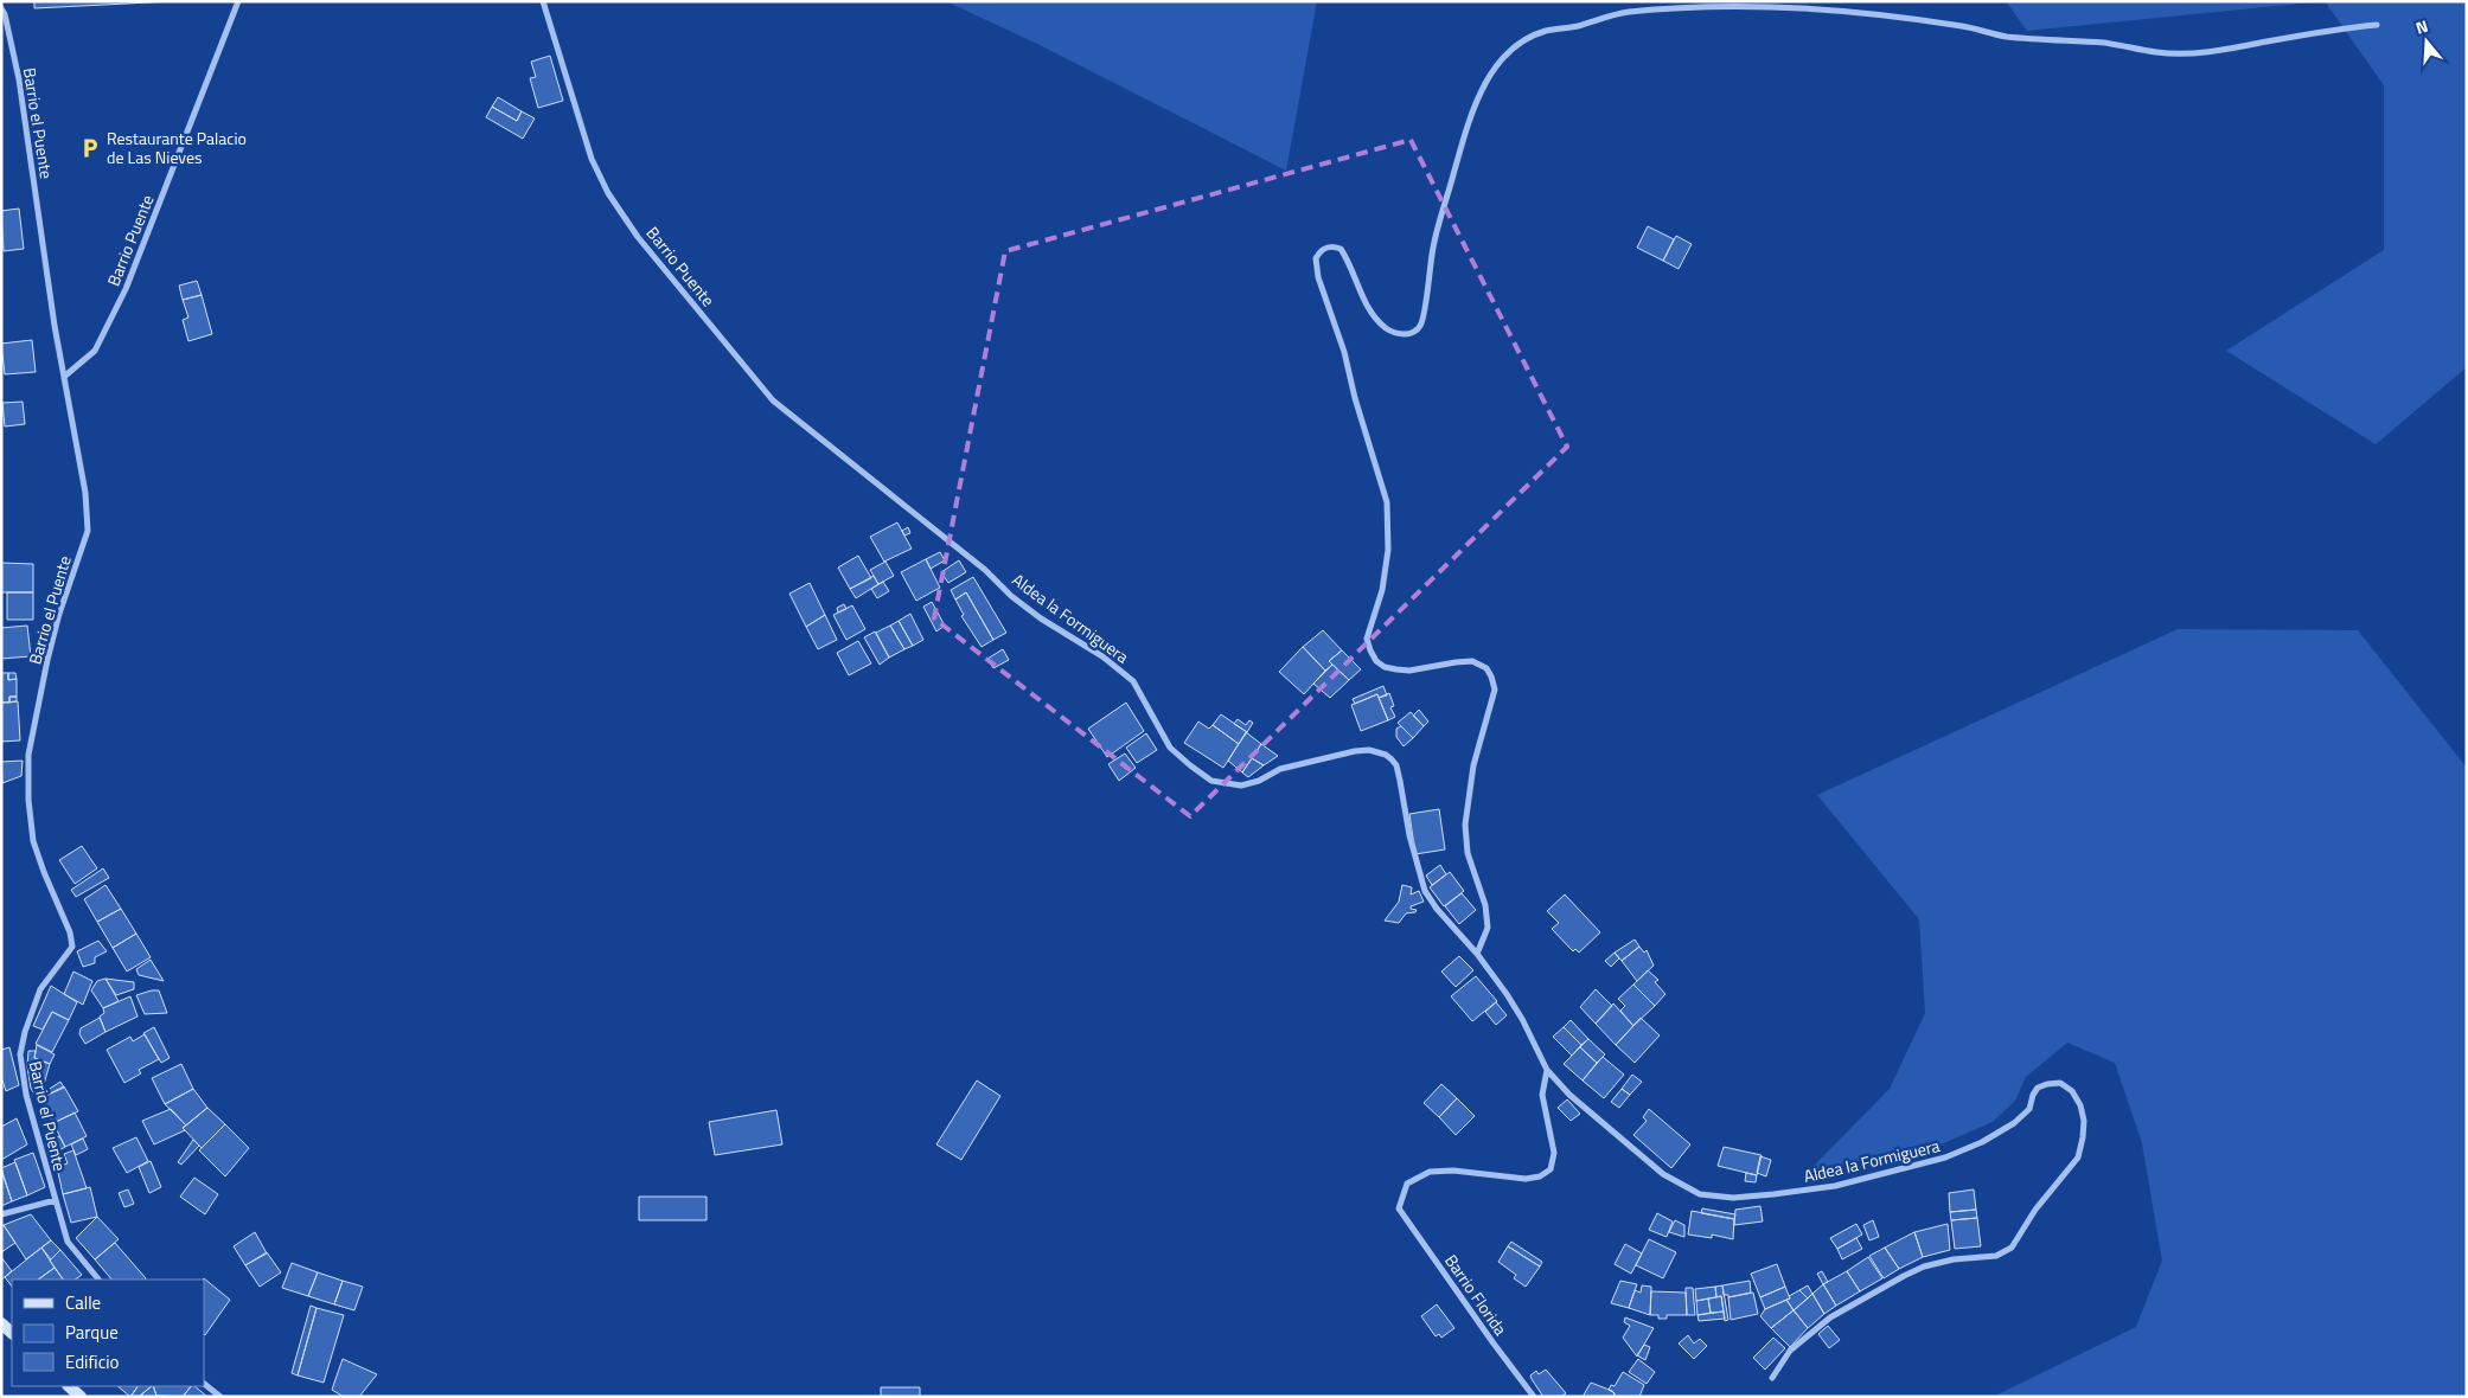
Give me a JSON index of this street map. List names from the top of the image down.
{
  "streets": {
    "street": [
      "Barrio el Puente",
      "Barrio Puente",
      "Aldea la Formiguera",
      "Barrio Florida"
    ]
  },
  "crossings": [
    ["Barrio el Puente", "Barrio Puente"],
    ["Barrio Puente", "Aldea la Formiguera"],
    ["Aldea la Formiguera", "Barrio Florida"]
  ],
  "places": {
    "parking": ["Restaurante Palacio de Las Nieves"]
  },
  "legend": ["Calle", "Parque", "Edificio"],
  "north": "top"
}
